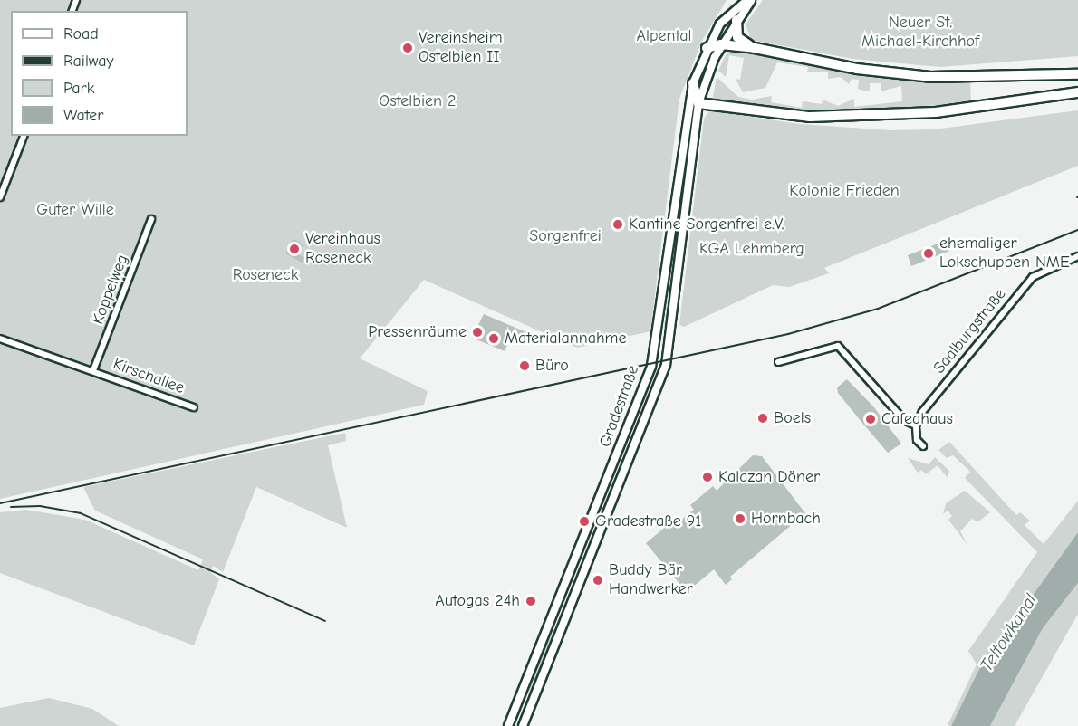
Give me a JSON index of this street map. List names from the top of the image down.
{
  "streets": {
    "main road": ["Gradestraße"],
    "street": ["Koppelweg", "Saalburgstraße", "Kirschallee"]
  },
  "crossings": [
    ["Koppelweg", "Kirschallee"]
  ],
  "water": ["Teltowkanal"],
  "parks": [
    "Neuer St. Michael-Kirchhof",
    "Alpental",
    "Ostelbien 2",
    "Kolonie Frieden",
    "Guter Wille",
    "Sorgenfrei",
    "KGA Lehmberg",
    "Roseneck"
  ],
  "places": [
    "Vereinsheim Ostelbien II",
    "Kantine Sorgenfrei e.V.",
    "Vereinhaus Roseneck",
    "ehemaliger Lokschuppen NME",
    "Pressenräume",
    "Materialannahme",
    "Büro",
    "Boels",
    "Cafeahaus",
    "Kalazan Döner",
    "Hornbach",
    "Gradestraße 91",
    "Buddy Bär Handwerker",
    "Autogas 24h"
  ],
  "legend": [
    "Road",
    "Railway",
    "Park",
    "Water"
  ]
}
